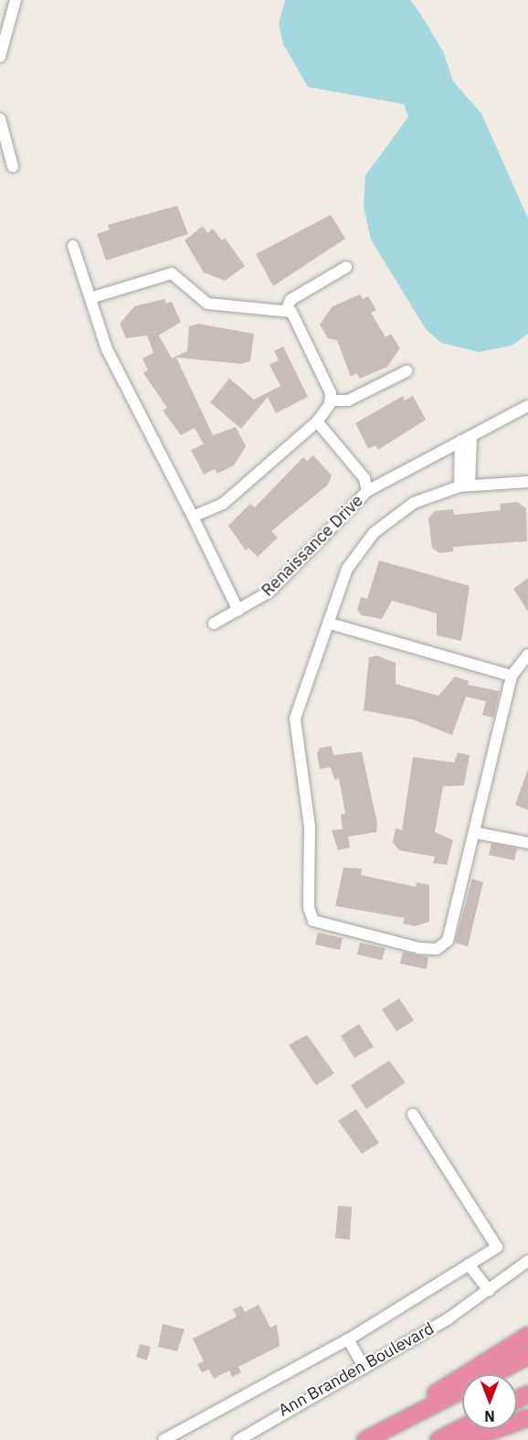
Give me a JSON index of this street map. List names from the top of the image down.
{
  "streets": {
    "street": ["Renaissance Drive", "Ann Branden Boulevard"]
  },
  "north": "bottom"
}
